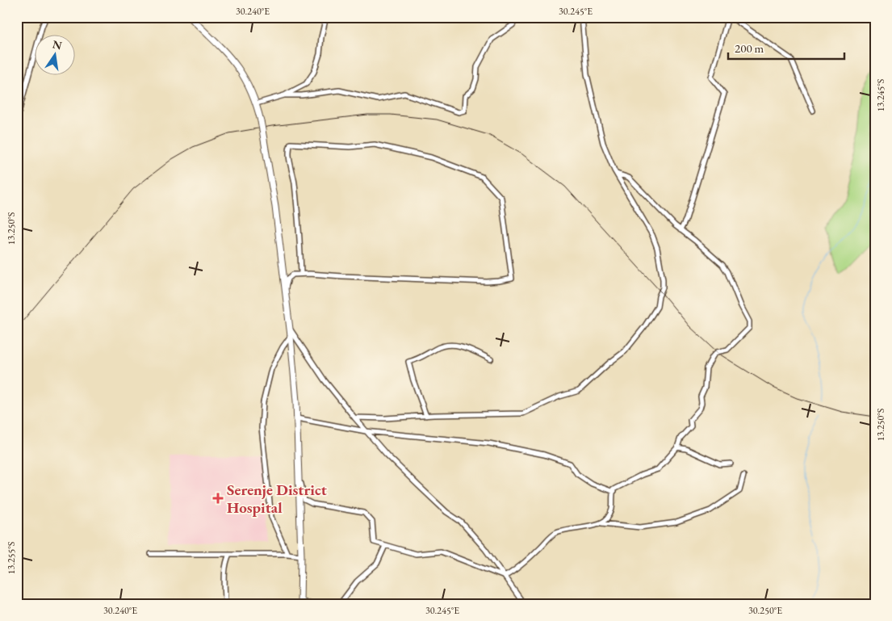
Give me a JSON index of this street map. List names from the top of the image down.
{
  "places": {
    "health": ["Serenje District Hospital"]
  },
  "scale_bar": "200 m",
  "north": "top",
  "coordinates": [
    "30.240°E",
    "30.245°E",
    "13.245°S",
    "13.250°S",
    "13.255°S",
    "30.250°E"
  ]
}
